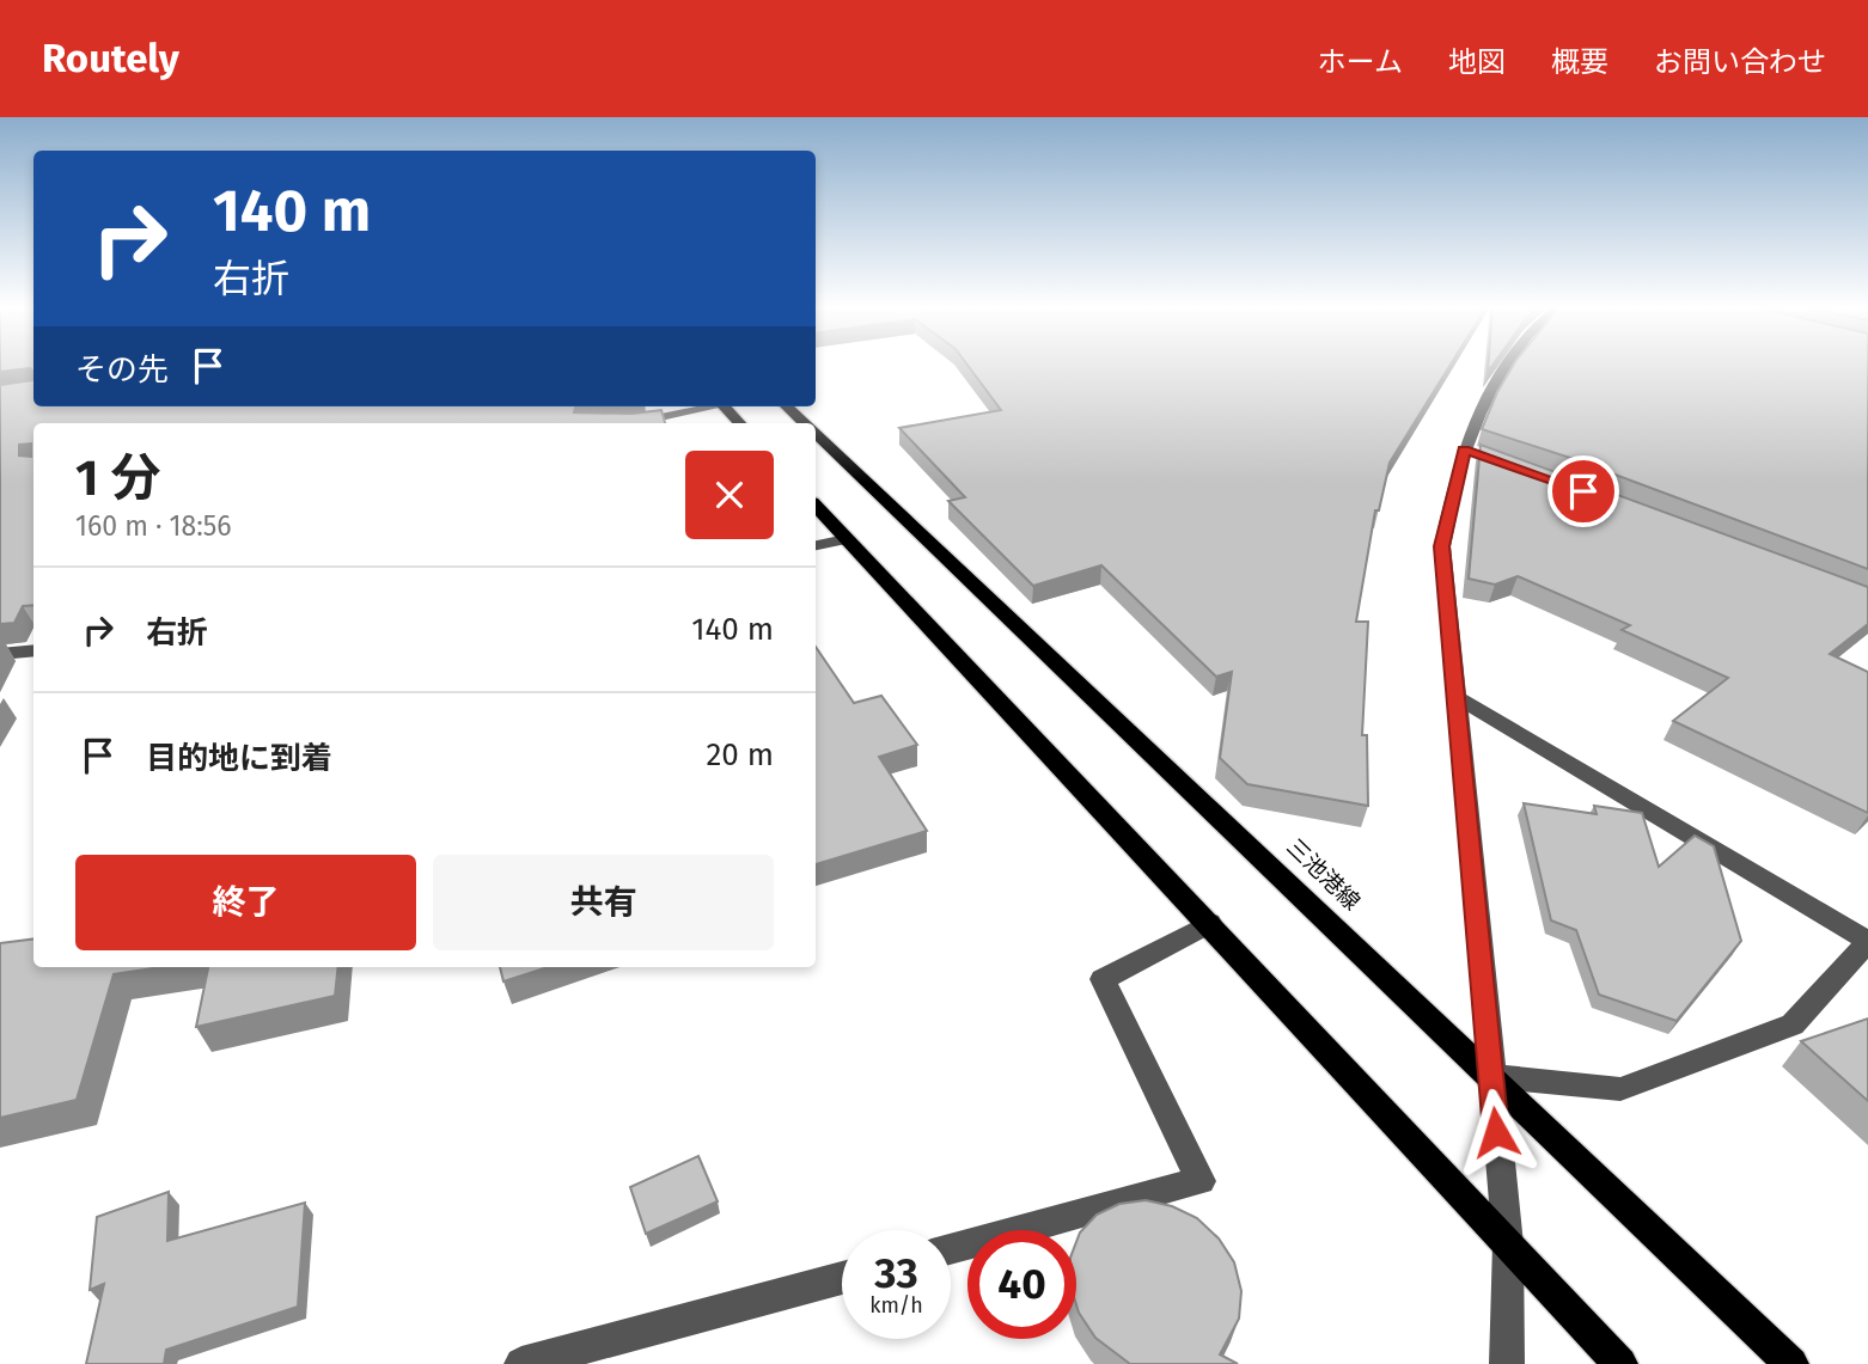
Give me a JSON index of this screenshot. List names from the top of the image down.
{
  "streets": {
    "main road": ["三池港線"]
  },
  "page": {
    "header": "Routely",
    "nav": [
      "ホーム",
      "地図",
      "概要",
      "お問い合わせ"
    ],
    "turn": ["140 m", "右折"],
    "then": "その先",
    "heading": ["1 分", "160 m · 18:56"],
    "list": [
      {
        "name": "右折",
        "value": "140 m"
      },
      {
        "name": "目的地に到着",
        "value": "20 m"
      }
    ],
    "buttons": ["終了", "共有"],
    "speed": "33 km/h",
    "limit": "40"
  }
}
